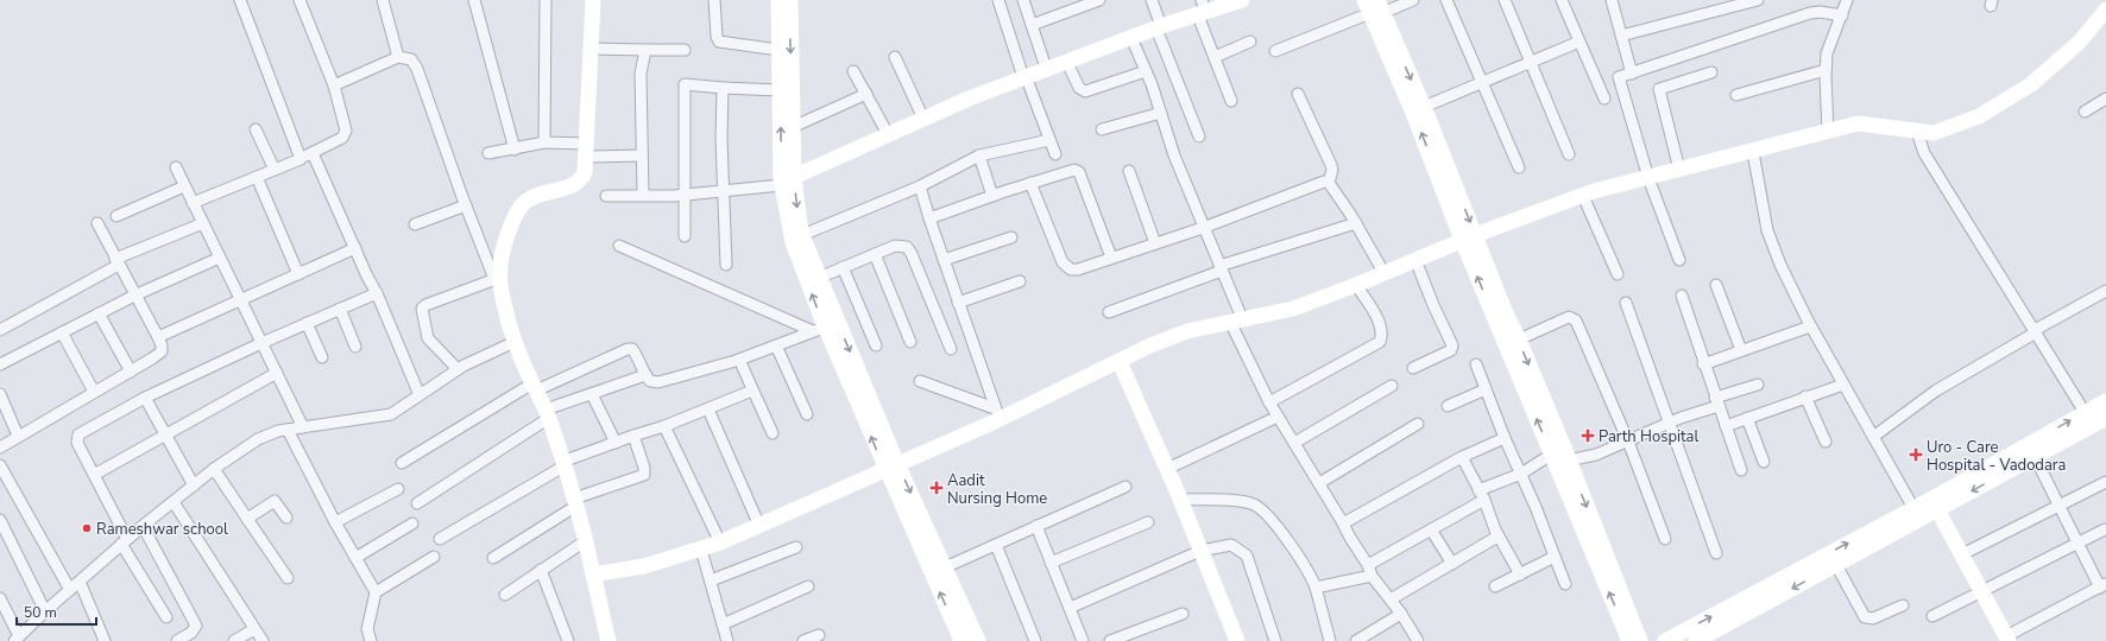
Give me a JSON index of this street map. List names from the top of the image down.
{
  "places": {
    "health": ["Parth Hospital", "Uro - Care Hospital - Vadodara", "Aadit Nursing Home"],
    "other": ["Rameshwar school"]
  },
  "scale_bar": "50 m"
}
